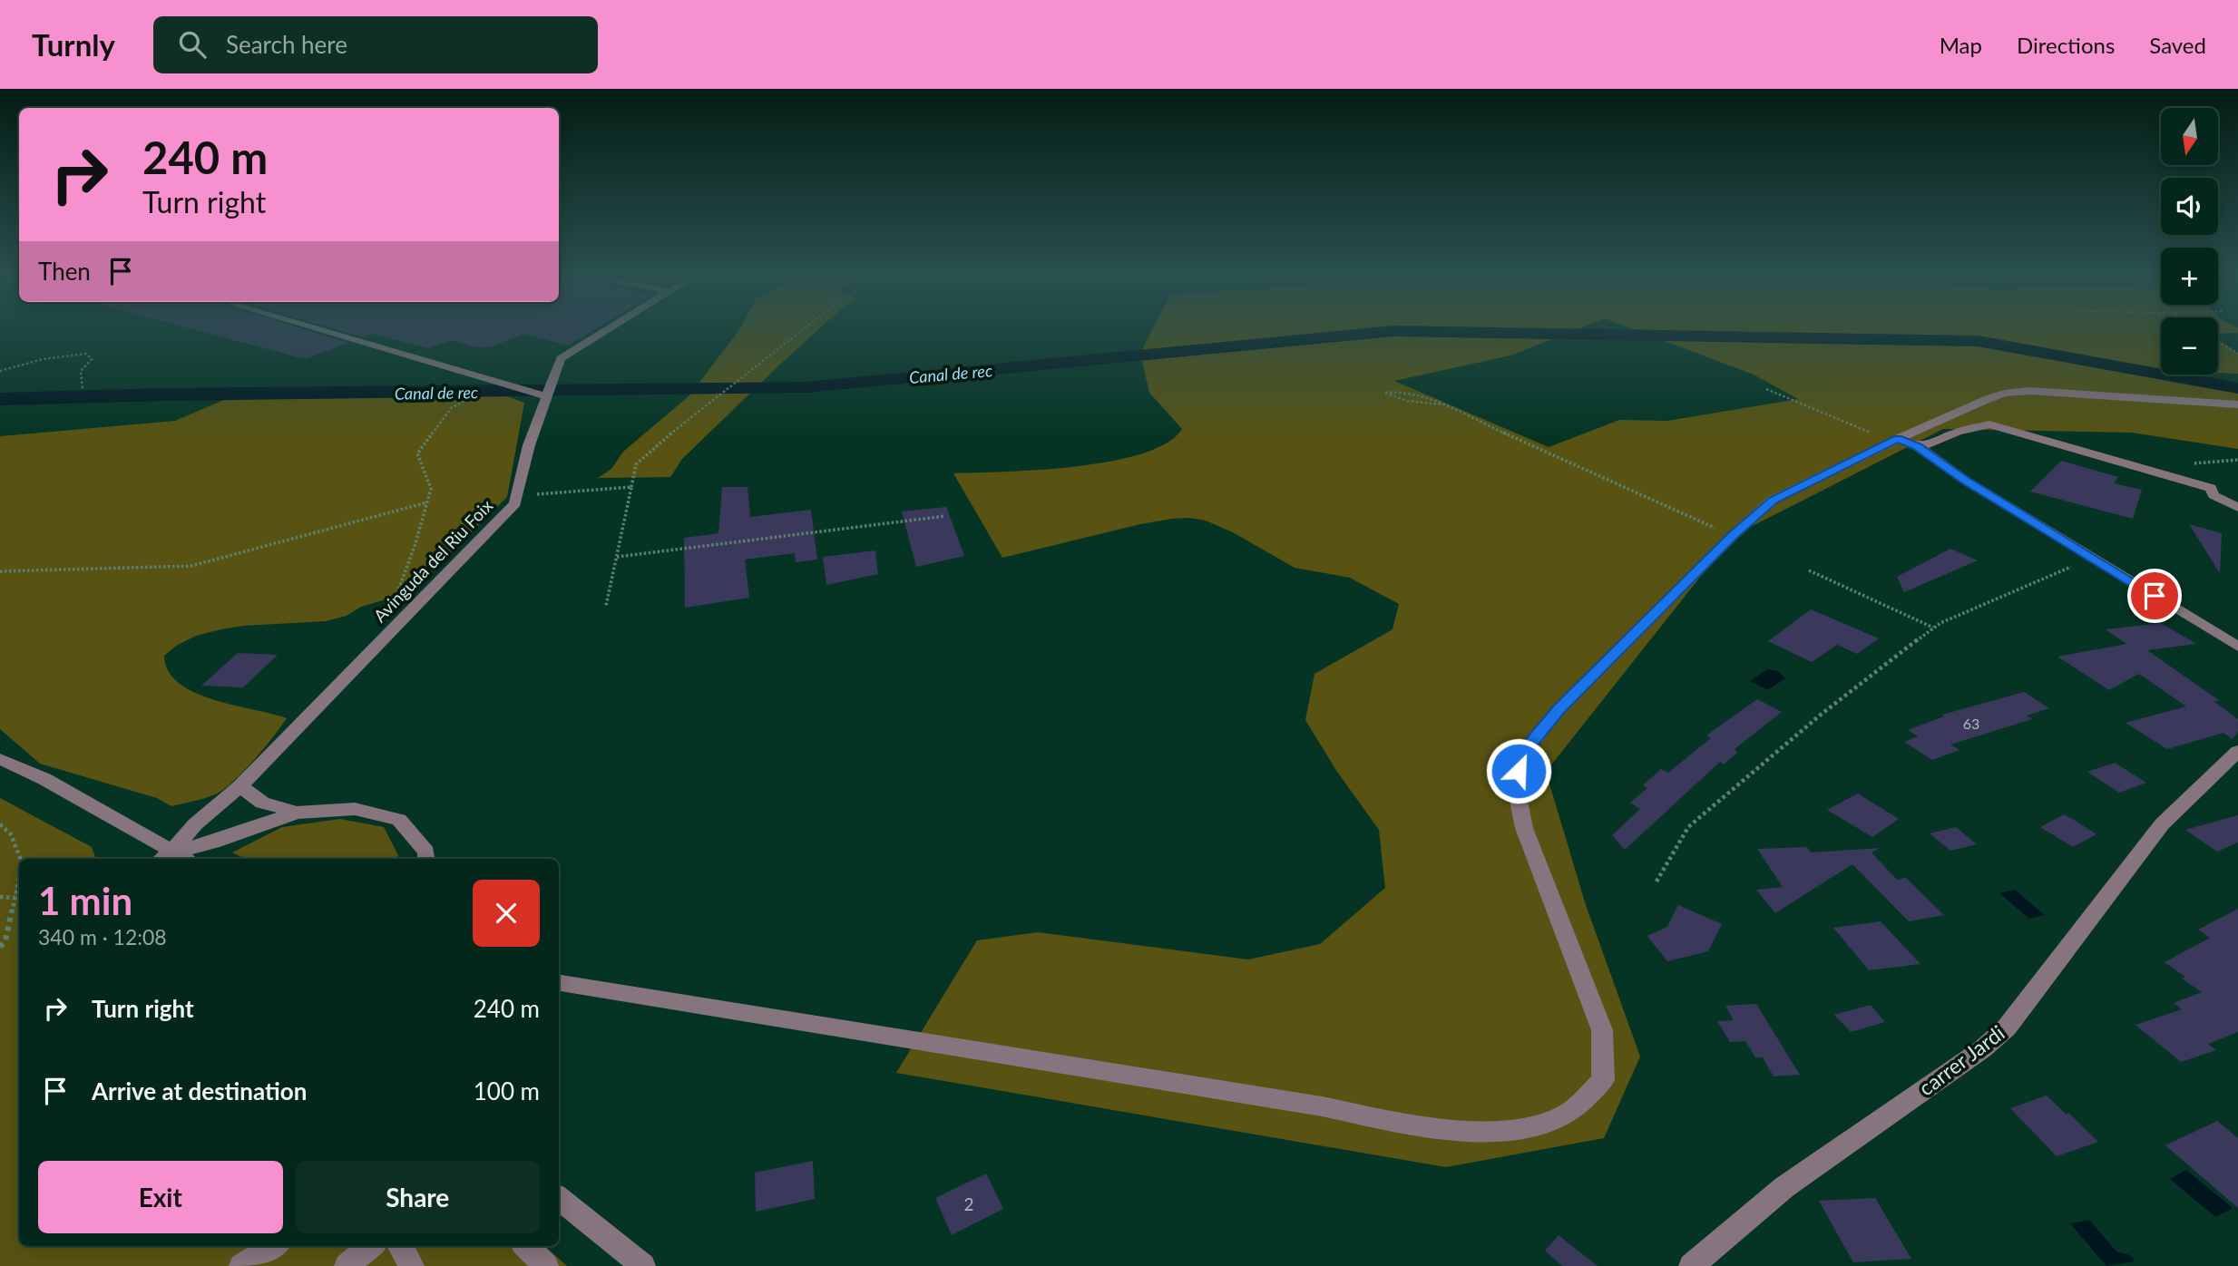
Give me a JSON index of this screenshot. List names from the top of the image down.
{
  "streets": {
    "street": ["Avinguda del Riu Foix", "carrer Jardi"]
  },
  "water": ["Canal de rec"],
  "house_numbers": ["63", "2"],
  "north": "bottom",
  "page": {
    "header": "Turnly",
    "search": "Search here",
    "nav": ["Map", "Directions", "Saved"],
    "map_buttons": ["+", "−"],
    "turn": ["240 m", "Turn right"],
    "then": "Then",
    "heading": ["1 min", "340 m · 12:08"],
    "list": [
      {
        "name": "Turn right",
        "value": "240 m"
      },
      {
        "name": "Arrive at destination",
        "value": "100 m"
      }
    ],
    "buttons": ["Exit", "Share"]
  }
}
